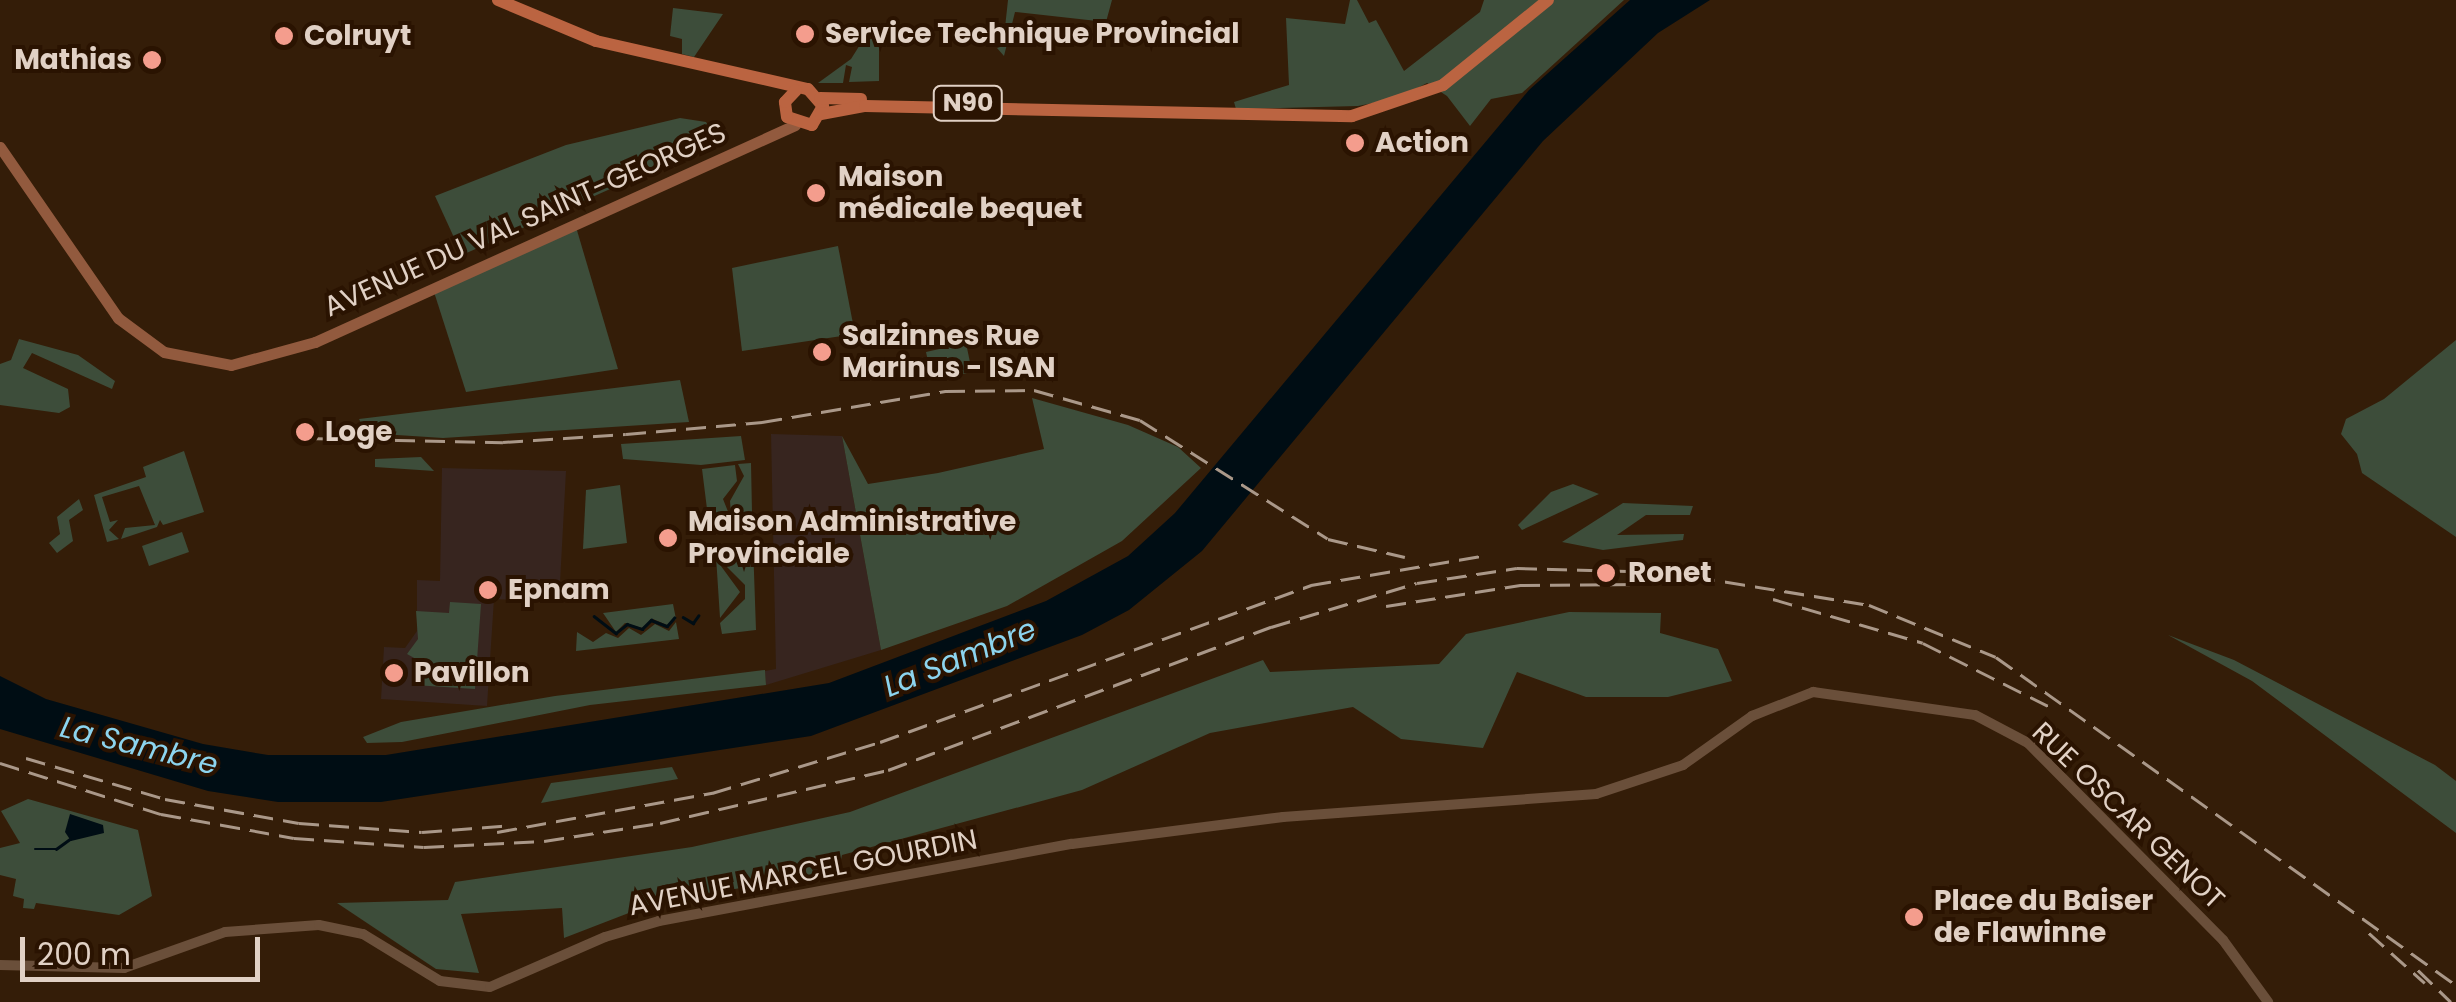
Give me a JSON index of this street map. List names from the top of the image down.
{
  "streets": {
    "main road": ["N90", "AVENUE DU VAL SAINT-GEORGES"],
    "street": ["RUE OSCAR GENOT", "AVENUE MARCEL GOURDIN"]
  },
  "crossings": [
    ["N90", "AVENUE DU VAL SAINT-GEORGES"],
    ["RUE OSCAR GENOT", "AVENUE MARCEL GOURDIN"]
  ],
  "water": ["La Sambre"],
  "places": [
    "Service Technique Provincial",
    "Colruyt",
    "Mathias",
    "Action",
    "Maison médicale bequet",
    "Salzinnes Rue Marinus - ISAN",
    "Loge",
    "Maison Administrative Provinciale",
    "Ronet",
    "Epnam",
    "Pavillon",
    "Place du Baiser de Flawinne"
  ],
  "scale_bar": "200 m"
}
